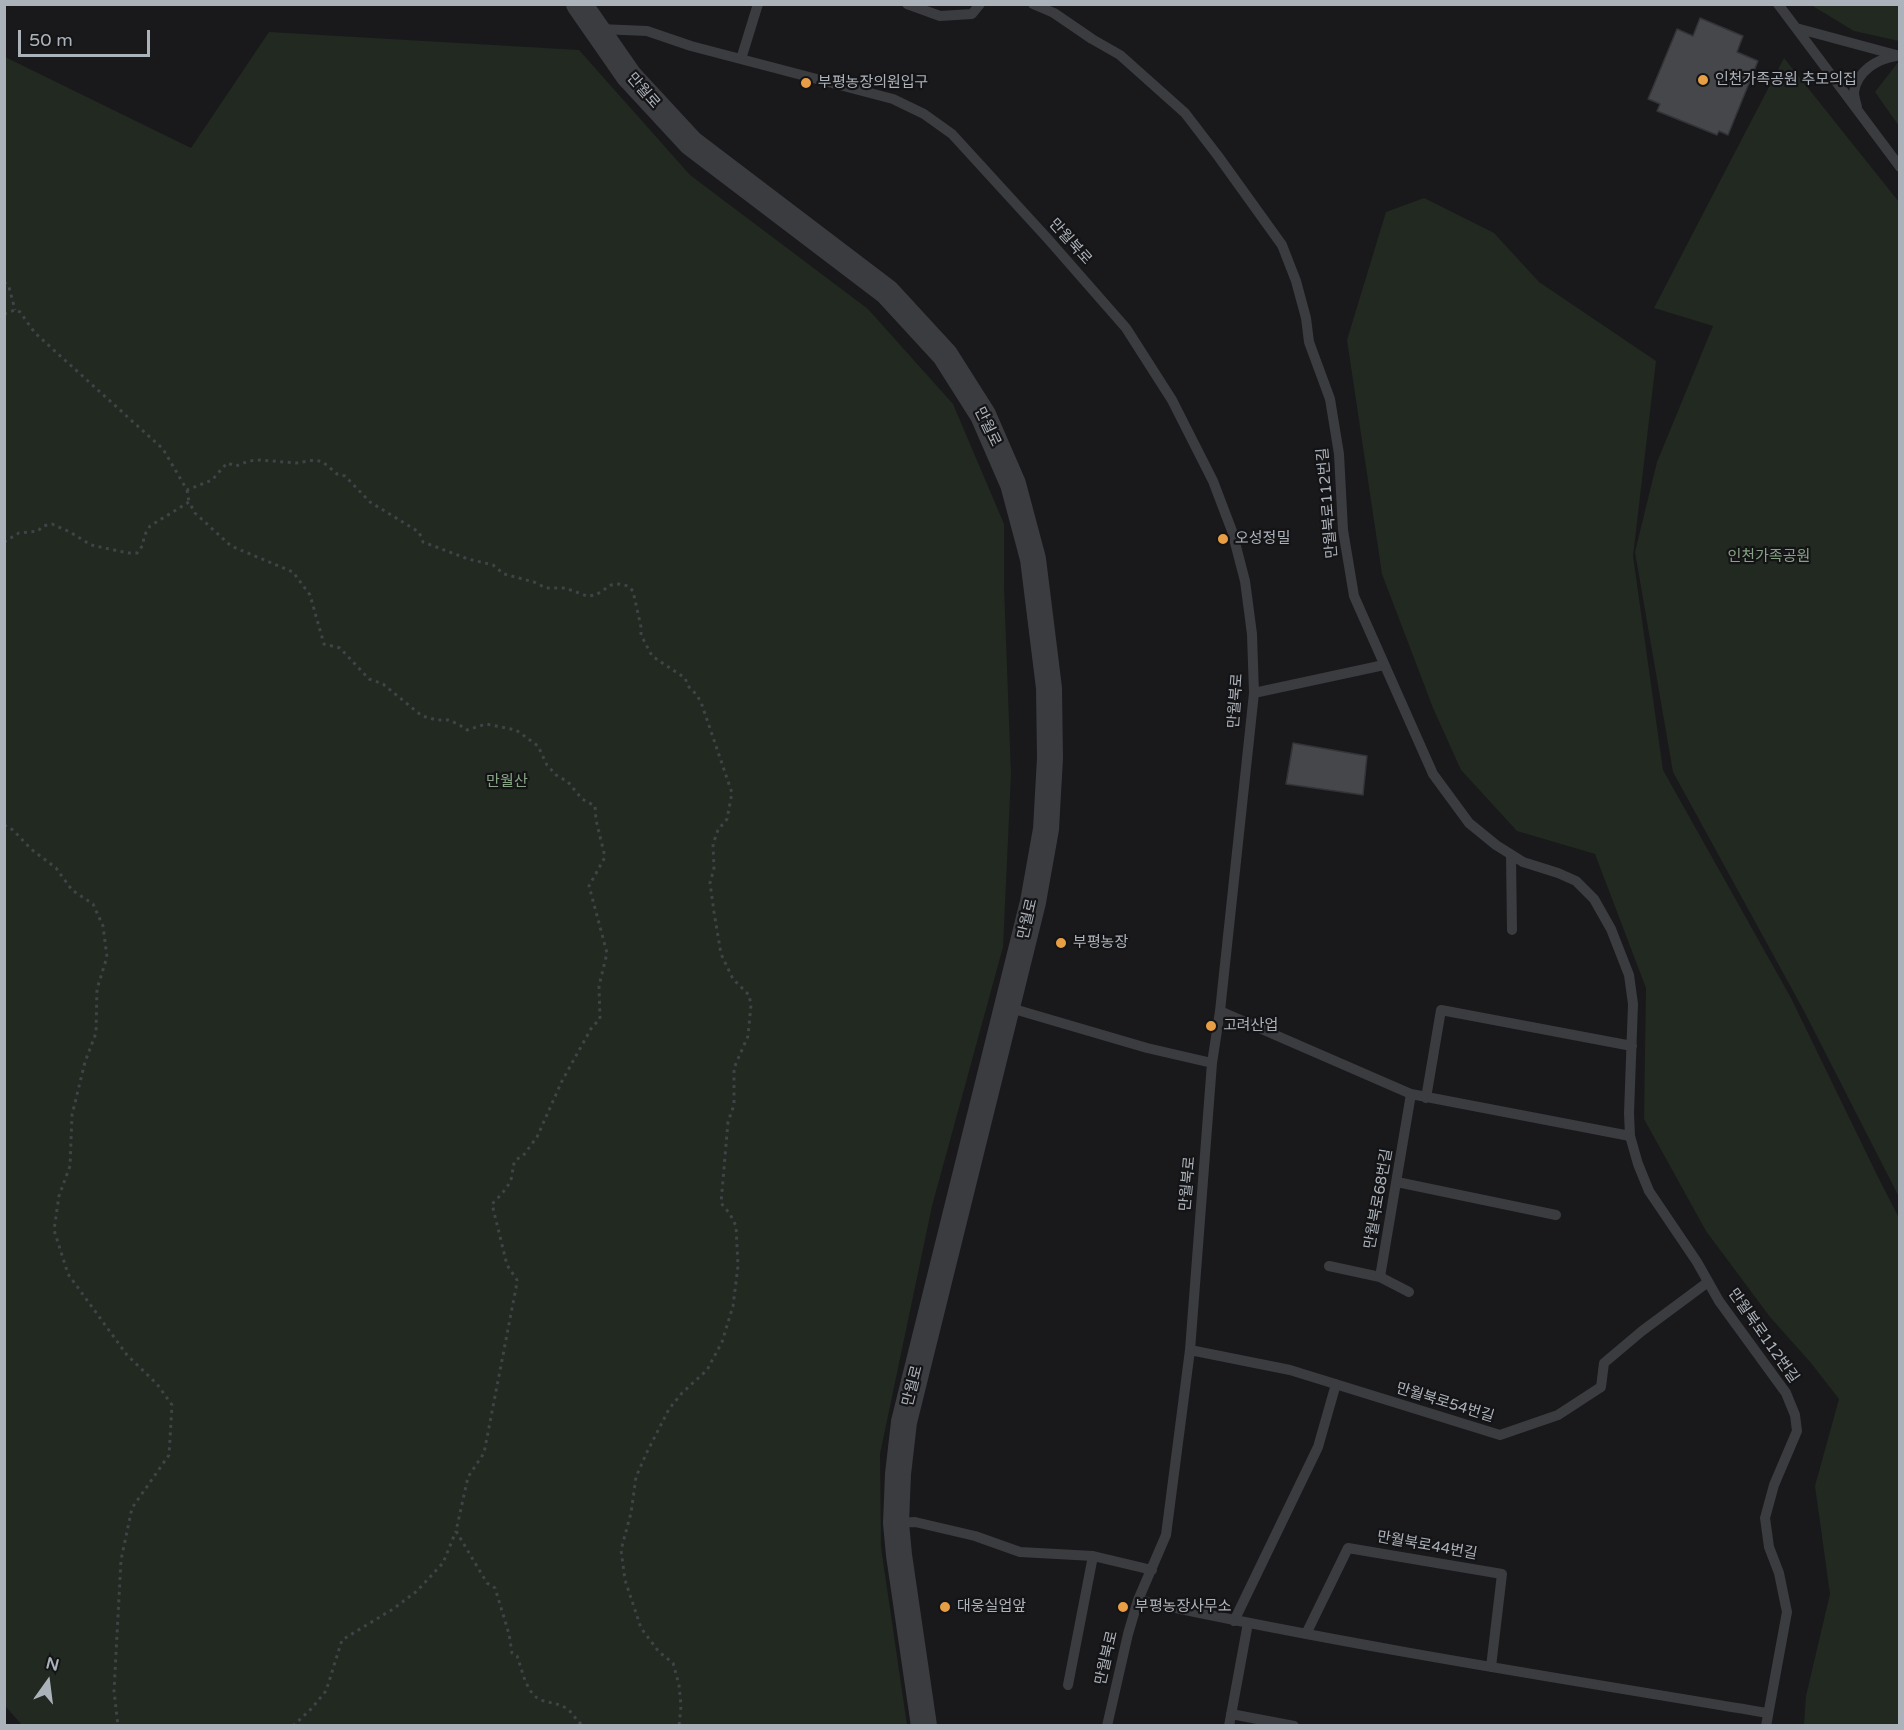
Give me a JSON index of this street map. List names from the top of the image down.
{
  "streets": {
    "street": ["만월로"],
    "lane": [
      "만월북로",
      "만월북로112번길",
      "만월북로68번길",
      "만월북로54번길",
      "만월북로44번길"
    ]
  },
  "crossings": [
    ["만월로", "만월북로"],
    ["만월북로", "만월북로54번길"],
    ["만월북로112번길", "만월북로54번길"]
  ],
  "parks": ["인천가족공원", "만월산"],
  "places": [
    "인천가족공원 추모의집",
    "부평농장의원입구",
    "오성정밀",
    "부평농장",
    "고려산업",
    "대웅실업앞",
    "부평농장사무소"
  ],
  "scale_bar": "50 m",
  "north": "top"
}
